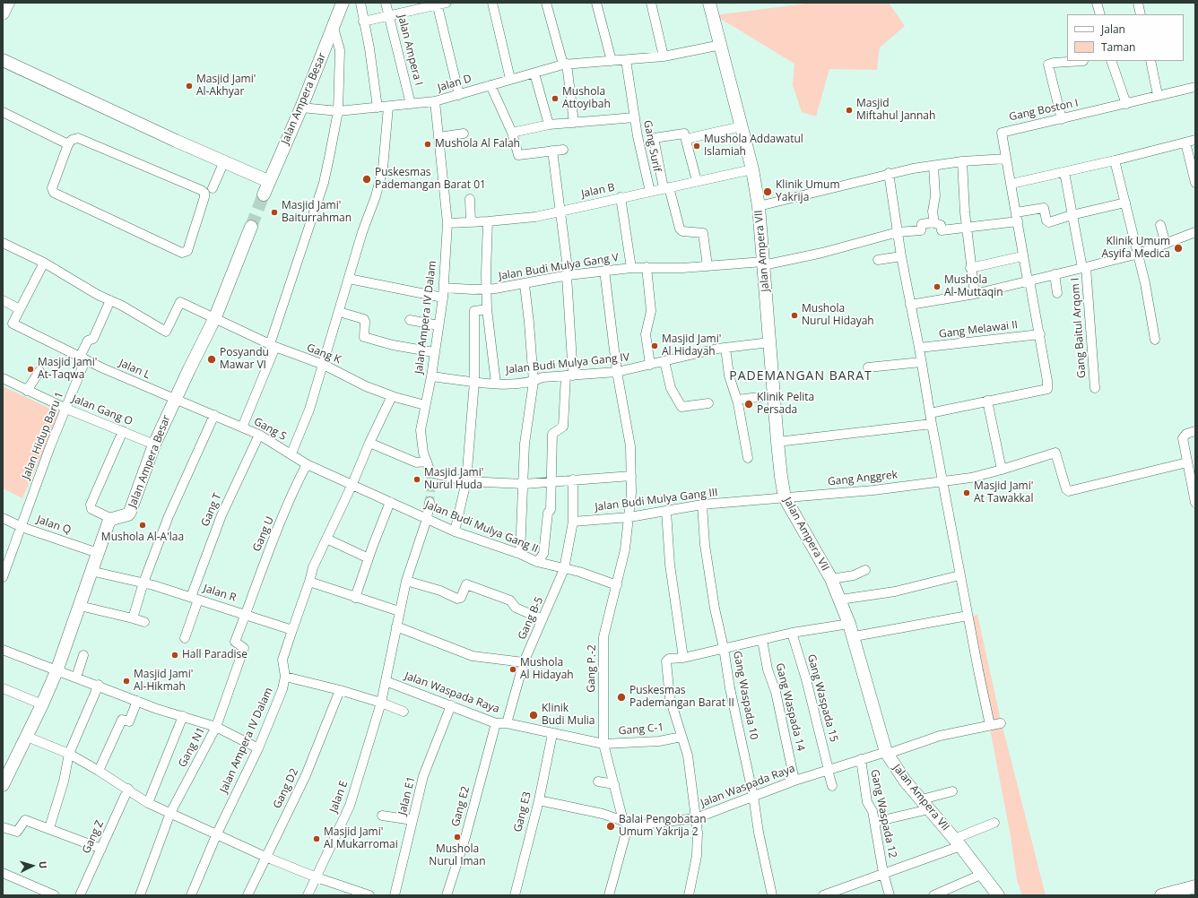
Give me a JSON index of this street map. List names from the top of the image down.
{
  "streets": {
    "street": [
      "Jalan Ampera I",
      "Jalan D",
      "Jalan Ampera Besar",
      "Gang Boston I",
      "Gang Surif",
      "Jalan B",
      "Jalan Ampera VII",
      "Jalan Budi Mulya Gang V",
      "Jalan Ampera IV Dalam",
      "Gang Baitul Arqom I",
      "Gang Melawai II",
      "Gang K",
      "Jalan Budi Mulya Gang IV",
      "Jalan L",
      "Jalan Gang O",
      "Gang S",
      "Jalan Hidup Baru 1",
      "Gang Anggrek",
      "Jalan Budi Mulya Gang III",
      "Gang T",
      "Jalan Q",
      "Jalan Budi Mulya Gang II",
      "Gang U",
      "Jalan R",
      "Gang B-5",
      "Gang P.-2",
      "Jalan Waspada Raya",
      "Gang Waspada 10",
      "Gang Waspada 15",
      "Gang Waspada 14",
      "Gang C-1",
      "Gang N1",
      "Gang D2",
      "Jalan E1",
      "Jalan E",
      "Gang E2",
      "Gang E3",
      "Gang Waspada 12",
      "Gang Z"
    ]
  },
  "crossings": [
    ["Jalan Ampera I", "Jalan D"],
    ["Jalan D", "Jalan Ampera Besar"],
    ["Jalan D", "Gang Surif"],
    ["Jalan D", "Jalan Ampera VII"],
    ["Jalan D", "Jalan Ampera IV Dalam"],
    ["Jalan Ampera Besar", "Gang K"],
    ["Jalan Ampera Besar", "Jalan L"],
    ["Jalan Ampera Besar", "Jalan Gang O"],
    ["Jalan Ampera Besar", "Gang S"],
    ["Gang Boston I", "Gang Melawai II"],
    ["Gang Surif", "Jalan B"],
    ["Jalan B", "Jalan Ampera VII"],
    ["Jalan B", "Jalan Ampera IV Dalam"],
    ["Jalan Ampera VII", "Jalan Budi Mulya Gang V"],
    ["Jalan Ampera VII", "Jalan Budi Mulya Gang IV"],
    ["Jalan Ampera VII", "Gang Anggrek"],
    ["Jalan Ampera VII", "Jalan Budi Mulya Gang III"],
    ["Jalan Ampera VII", "Jalan Waspada Raya"],
    ["Jalan Ampera VII", "Gang Waspada 12"],
    ["Jalan Budi Mulya Gang V", "Jalan Ampera IV Dalam"],
    ["Jalan Budi Mulya Gang V", "Gang P.-2"],
    ["Jalan Ampera IV Dalam", "Gang K"],
    ["Jalan Ampera IV Dalam", "Jalan Budi Mulya Gang IV"],
    ["Jalan Budi Mulya Gang IV", "Gang P.-2"],
    ["Jalan L", "Gang S"],
    ["Jalan L", "Jalan Hidup Baru 1"],
    ["Jalan Gang O", "Jalan Hidup Baru 1"],
    ["Gang S", "Gang T"],
    ["Gang S", "Jalan Budi Mulya Gang II"],
    ["Gang S", "Gang U"],
    ["Jalan Hidup Baru 1", "Jalan Q"],
    ["Gang Anggrek", "Jalan Budi Mulya Gang III"],
    ["Jalan Budi Mulya Gang III", "Gang B-5"],
    ["Jalan Budi Mulya Gang III", "Gang P.-2"],
    ["Jalan Budi Mulya Gang III", "Gang Waspada 10"],
    ["Gang T", "Jalan R"],
    ["Jalan Budi Mulya Gang II", "Gang B-5"],
    ["Jalan Budi Mulya Gang II", "Gang P.-2"],
    ["Gang U", "Jalan R"],
    ["Gang U", "Gang N1"],
    ["Jalan R", "Gang N1"],
    ["Gang B-5", "Jalan Waspada Raya"],
    ["Gang P.-2", "Jalan Waspada Raya"],
    ["Gang P.-2", "Gang C-1"],
    ["Jalan Waspada Raya", "Gang Waspada 10"],
    ["Jalan Waspada Raya", "Gang Waspada 15"],
    ["Jalan Waspada Raya", "Gang Waspada 14"],
    ["Jalan Waspada Raya", "Gang C-1"],
    ["Jalan Waspada Raya", "Jalan E1"],
    ["Jalan Waspada Raya", "Gang E2"],
    ["Jalan Waspada Raya", "Gang E3"],
    ["Jalan Waspada Raya", "Gang Waspada 12"]
  ],
  "districts": ["PADEMANGAN BARAT"],
  "places": [
    "Masjid Jami' Al-Akhyar",
    "Mushola Attoyibah",
    "Masjid Miftahul Jannah",
    "Mushola Al Falah",
    "Mushola Addawatul Islamiah",
    "Puskesmas Pademangan Barat 01",
    "Klinik Umum Yakrija",
    "Masjid Jami' Baiturrahman",
    "Klinik Umum Asyifa Medica",
    "Mushola Al-Muttaqin",
    "Mushola Nurul Hidayah",
    "Masjid Jami' Al Hidayah",
    "Posyandu Mawar VI",
    "Masjid Jami' At-Taqwa",
    "Klinik Pelita Persada",
    "Masjid Jami' Nurul Huda",
    "Masjid Jami' At Tawakkal",
    "Mushola Al-A'laa",
    "Hall Paradise",
    "Mushola Al Hidayah",
    "Masjid Jami' Al-Hikmah",
    "Puskesmas Pademangan Barat II",
    "Klinik Budi Mulia",
    "Balai Pengobatan Umum Yakrija 2",
    "Mushola Nurul Iman",
    "Masjid Jami' Al Mukarromai"
  ],
  "legend": ["Jalan", "Taman"],
  "north": "right"
}
